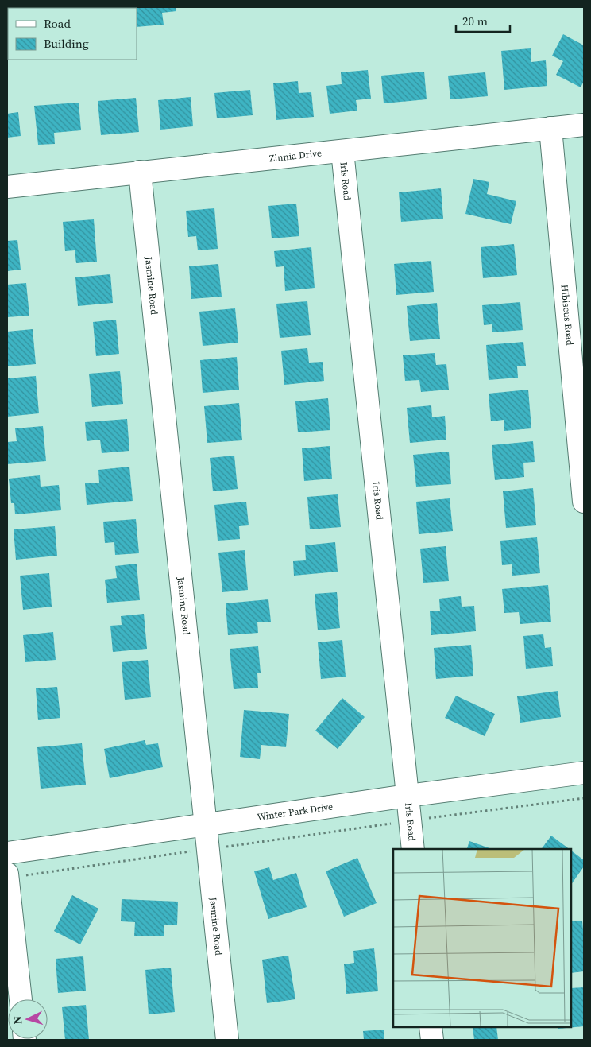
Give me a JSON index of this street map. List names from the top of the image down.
{
  "streets": {
    "street": [
      "Zinnia Drive",
      "Iris Road",
      "Jasmine Road",
      "Hibiscus Road",
      "Winter Park Drive"
    ]
  },
  "crossings": [
    ["Zinnia Drive", "Iris Road"],
    ["Zinnia Drive", "Jasmine Road"],
    ["Zinnia Drive", "Hibiscus Road"],
    ["Iris Road", "Winter Park Drive"],
    ["Jasmine Road", "Winter Park Drive"]
  ],
  "legend": ["Road", "Building"],
  "scale_bar": "20 m",
  "north": "left"
}
